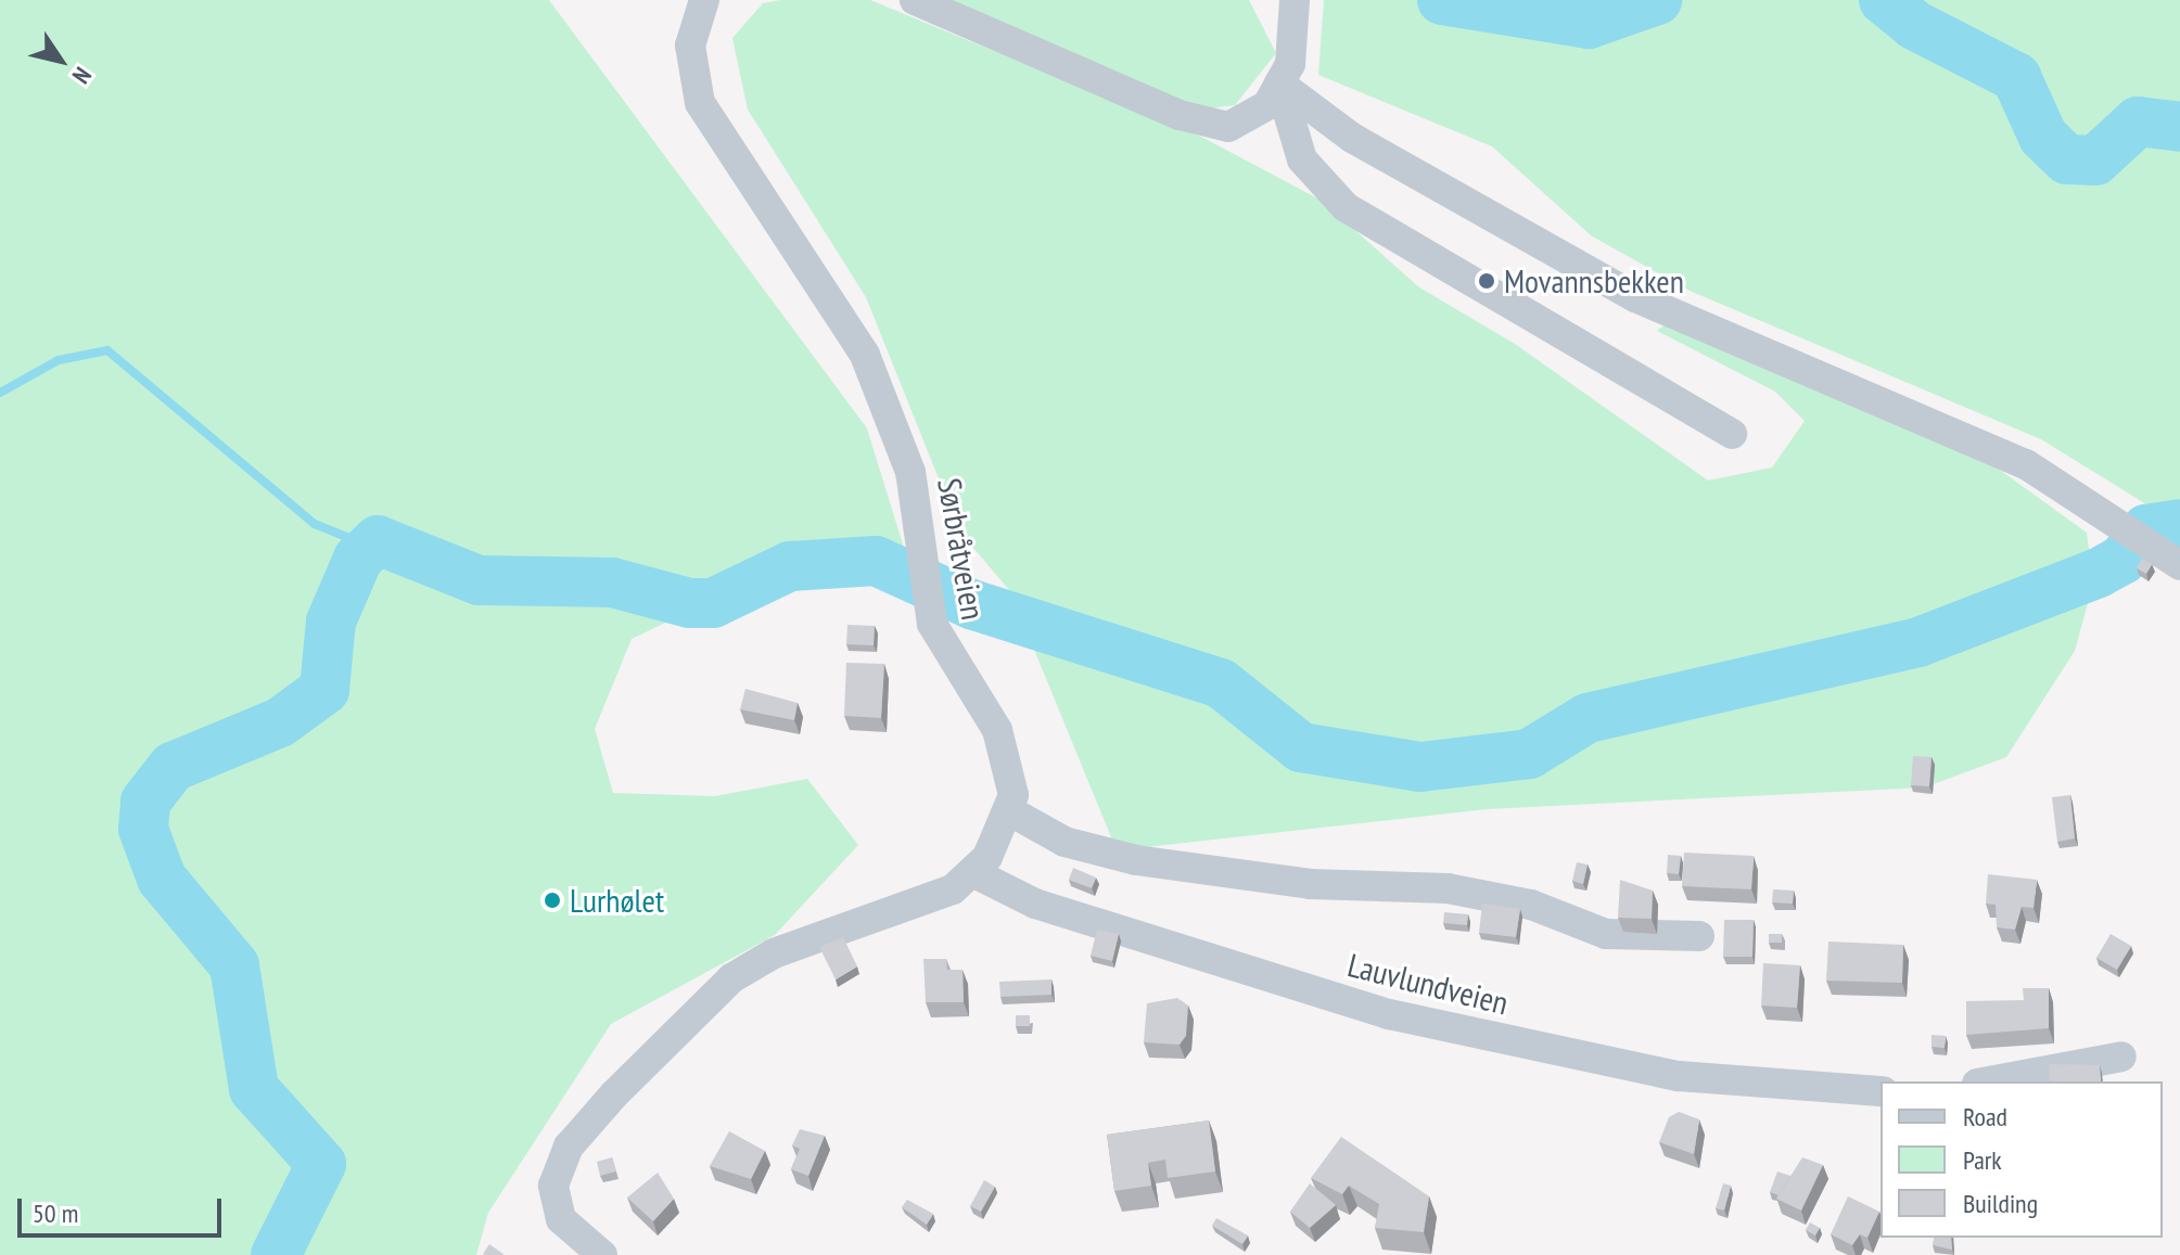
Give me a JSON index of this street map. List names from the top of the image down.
{
  "streets": {
    "street": ["Sørbråtveien", "Lauvlundveien"]
  },
  "places": ["Movannsbekken", "Lurhølet"],
  "legend": ["Road", "Park", "Building"],
  "scale_bar": "50 m",
  "north": "bottom right"
}
